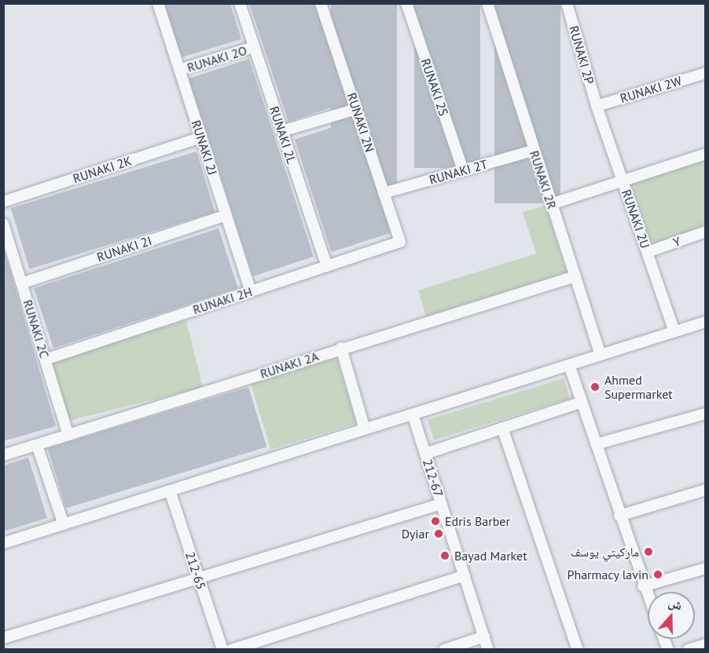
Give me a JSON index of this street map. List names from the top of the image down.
{
  "streets": {
    "street": [
      "RUNAKI 2P",
      "RUNAKI 2O",
      "RUNAKI 2S",
      "RUNAKI 2W",
      "RUNAKI 2N",
      "RUNAKI 2L",
      "RUNAKI 2J",
      "RUNAKI 2K",
      "RUNAKI 2T",
      "RUNAKI 2R",
      "RUNAKI 2U",
      "Y",
      "RUNAKI 2I",
      "RUNAKI 2H",
      "RUNAKI 2C",
      "RUNAKI 2A",
      "212-67",
      "212-65"
    ]
  },
  "crossings": [
    ["RUNAKI 2P", "RUNAKI 2W"],
    ["RUNAKI 2P", "RUNAKI 2U"],
    ["RUNAKI 2O", "RUNAKI 2L"],
    ["RUNAKI 2O", "RUNAKI 2J"],
    ["RUNAKI 2S", "RUNAKI 2T"],
    ["RUNAKI 2W", "RUNAKI 2U"],
    ["RUNAKI 2N", "RUNAKI 2T"],
    ["RUNAKI 2N", "RUNAKI 2H"],
    ["RUNAKI 2L", "RUNAKI 2H"],
    ["RUNAKI 2J", "RUNAKI 2K"],
    ["RUNAKI 2J", "RUNAKI 2I"],
    ["RUNAKI 2J", "RUNAKI 2H"],
    ["RUNAKI 2T", "RUNAKI 2R"],
    ["RUNAKI 2R", "RUNAKI 2A"],
    ["RUNAKI 2U", "Y"],
    ["RUNAKI 2I", "RUNAKI 2C"],
    ["RUNAKI 2H", "RUNAKI 2C"],
    ["RUNAKI 2C", "RUNAKI 2A"]
  ],
  "places": [
    "Ahmed Supermarket",
    "Edris Barber",
    "Dyiar",
    "ماركيتي يوسف",
    "Bayad Market",
    "Pharmacy lavin"
  ],
  "north": "top"
}
